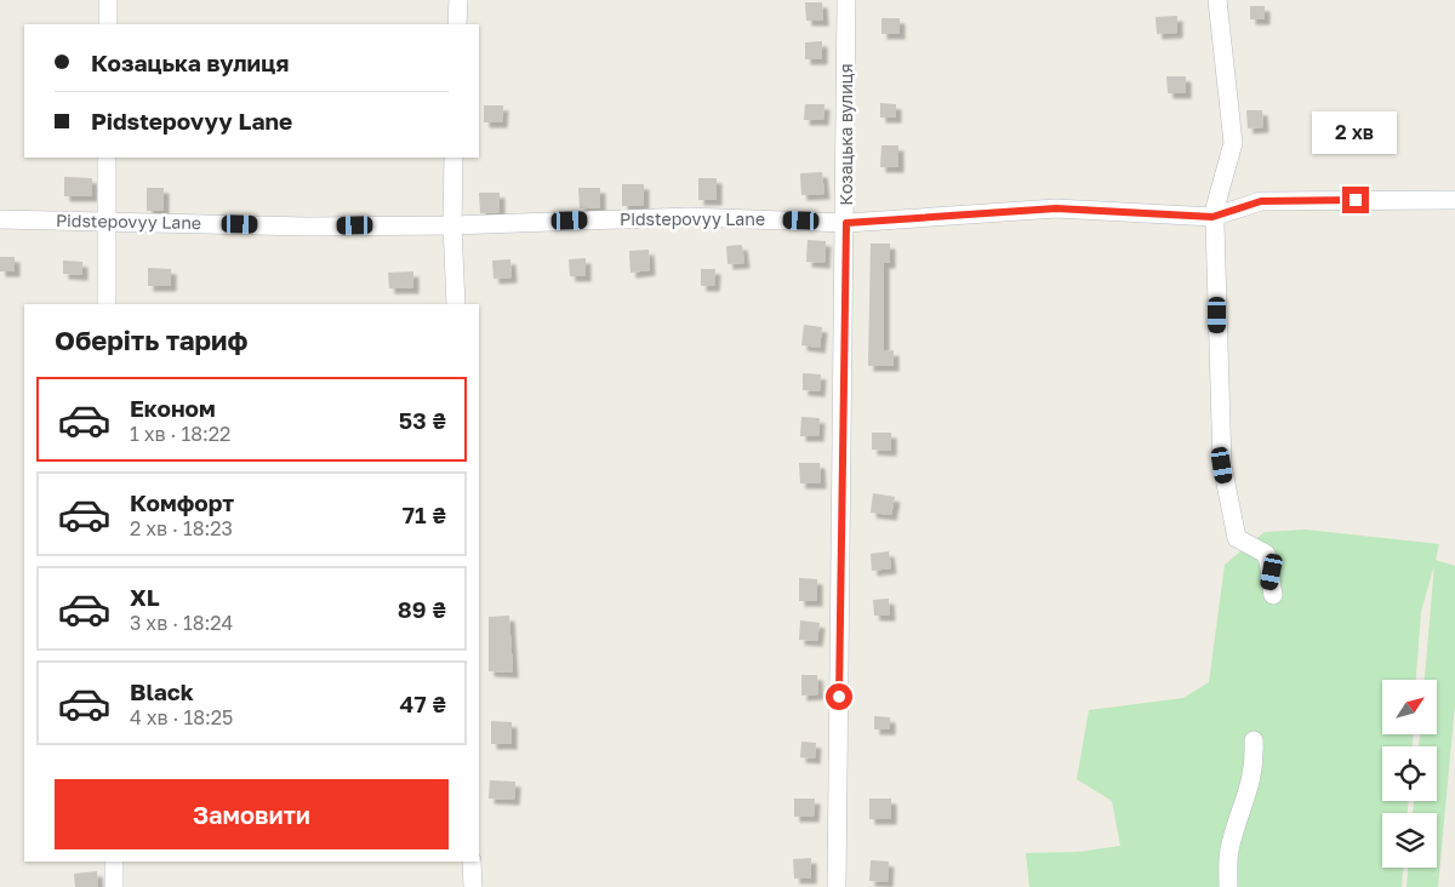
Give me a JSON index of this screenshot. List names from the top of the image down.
{
  "streets": {
    "street": ["Козацька вулиця", "Pidstepovyy Lane"]
  },
  "crossings": [
    ["Козацька вулиця", "Pidstepovyy Lane"]
  ],
  "north": "top right",
  "page": {
    "banner": ["Козацька вулиця", "Pidstepovyy Lane"],
    "bubble": "2 хв",
    "heading": "Оберіть тариф",
    "list": [
      {
        "name": "Економ",
        "note": "1 хв · 18:22",
        "value": "53 ₴"
      },
      {
        "name": "Комфорт",
        "note": "2 хв · 18:23",
        "value": "71 ₴"
      },
      {
        "name": "XL",
        "note": "3 хв · 18:24",
        "value": "89 ₴"
      },
      {
        "name": "Black",
        "note": "4 хв · 18:25",
        "value": "47 ₴"
      }
    ],
    "buttons": "Замовити"
  }
}
